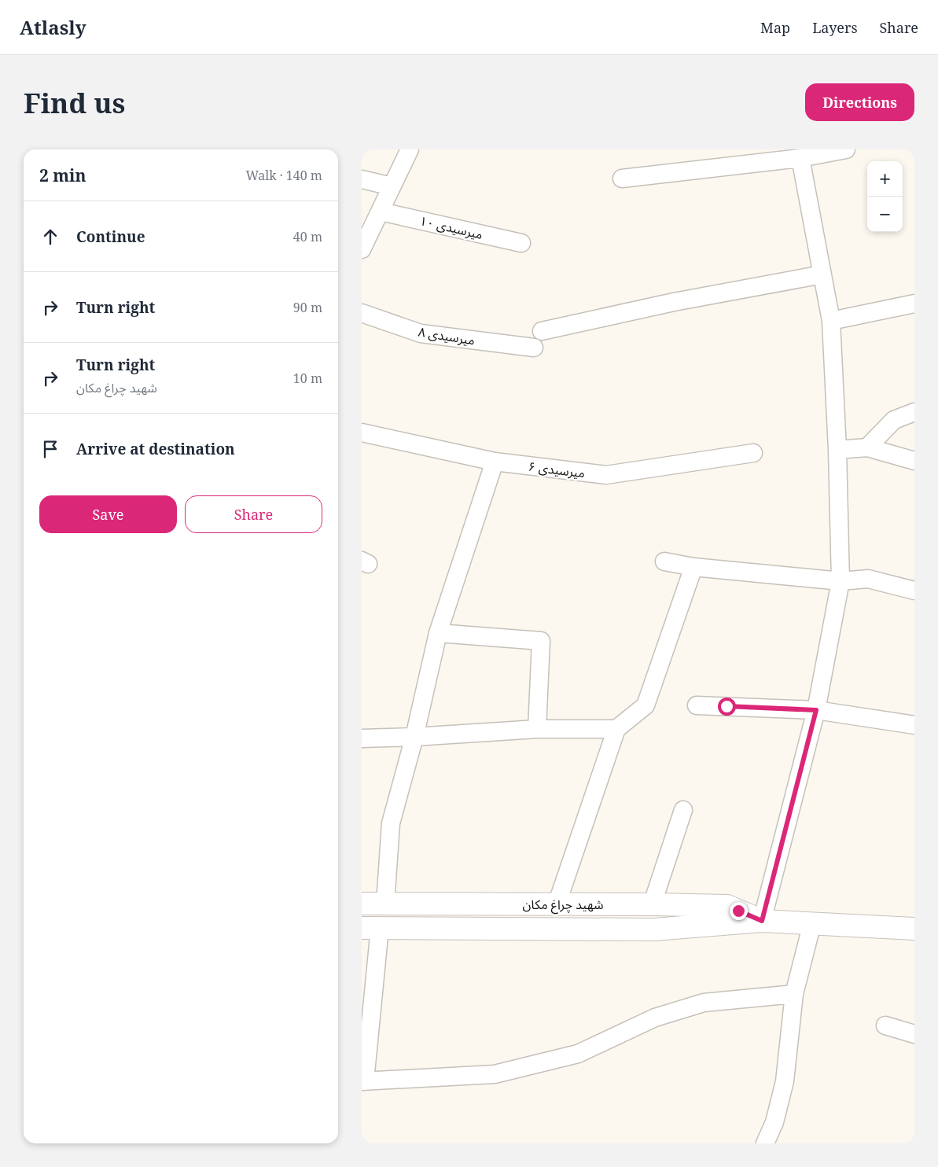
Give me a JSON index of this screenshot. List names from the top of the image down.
{
  "streets": {
    "street": [
      "میرسیدی ۱۰",
      "میرسیدی ۸",
      "میرسیدی ۶",
      "شهید چراغ مکان"
    ]
  },
  "page": {
    "header": "Atlasly",
    "nav": ["Map", "Layers", "Share"],
    "buttons": [
      "Directions",
      ["Save", "Share"]
    ],
    "title": "Find us",
    "heading": ["2 min", "Walk · 140 m"],
    "map_buttons": ["+", "−"],
    "list": [
      ["Continue", "40 m"],
      ["Turn right", "90 m"],
      ["Turn right", "شهید چراغ مکان", "10 m"],
      "Arrive at destination"
    ]
  }
}
